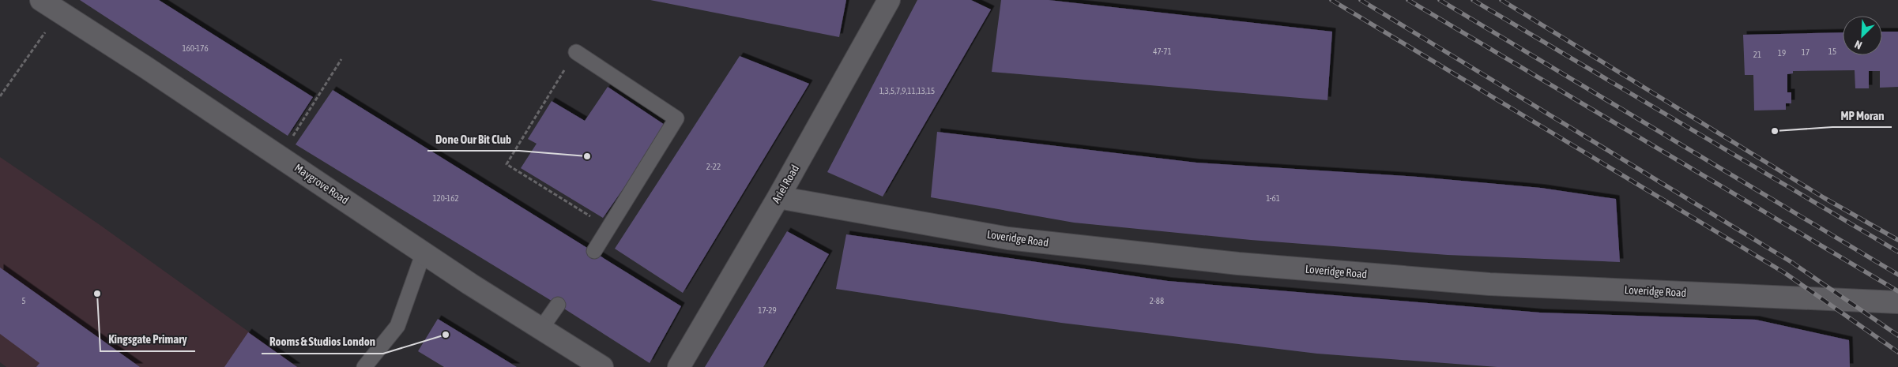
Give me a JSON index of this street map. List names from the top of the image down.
{
  "streets": {
    "street": ["Maygrove Road", "Ariel Road", "Loveridge Road"]
  },
  "crossings": [
    ["Ariel Road", "Loveridge Road"]
  ],
  "places": [
    "MP Moran",
    "Done Our Bit Club",
    "Kingsgate Primary",
    "Rooms & Studios London"
  ],
  "house_numbers": [
    "160-176",
    "47-71",
    "15",
    "17",
    "19",
    "21",
    "1,3,5,7,9,11,13,15",
    "2-22",
    "120-162",
    "1-61",
    "5",
    "2-88",
    "17-29"
  ],
  "north": "bottom left"
}
